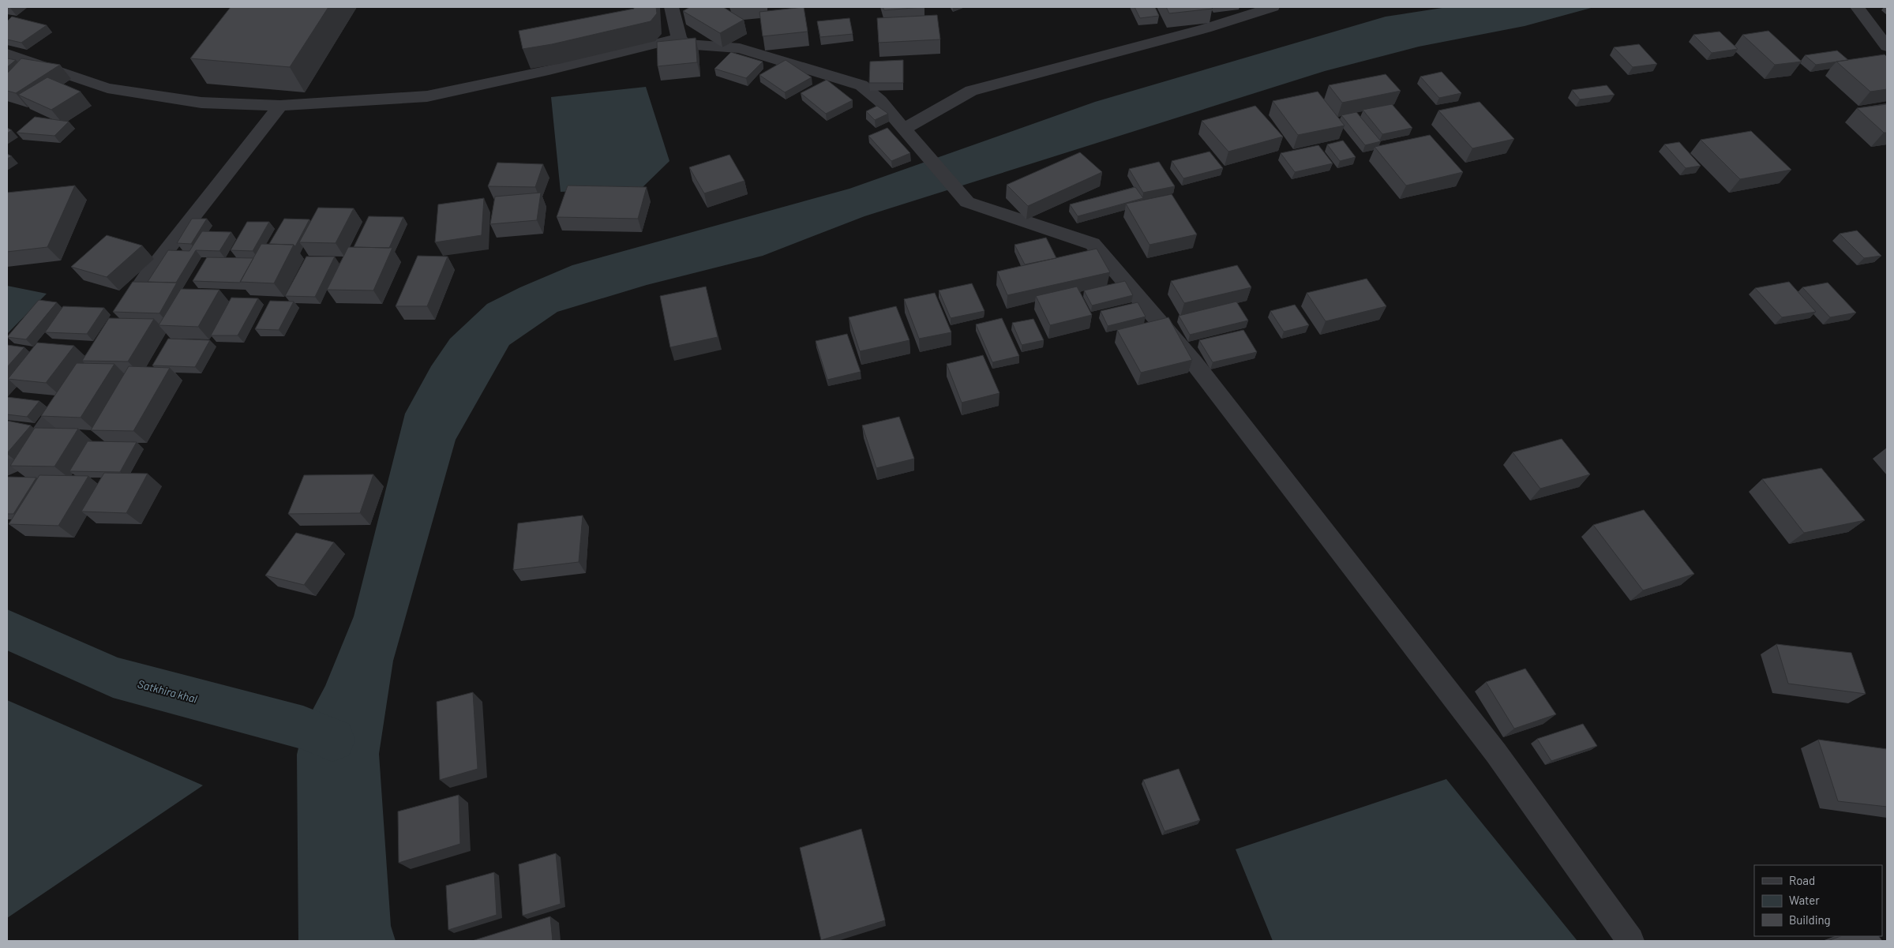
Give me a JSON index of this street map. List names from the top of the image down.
{
  "water": ["Satkhira khal"],
  "legend": ["Road", "Water", "Building"]
}
